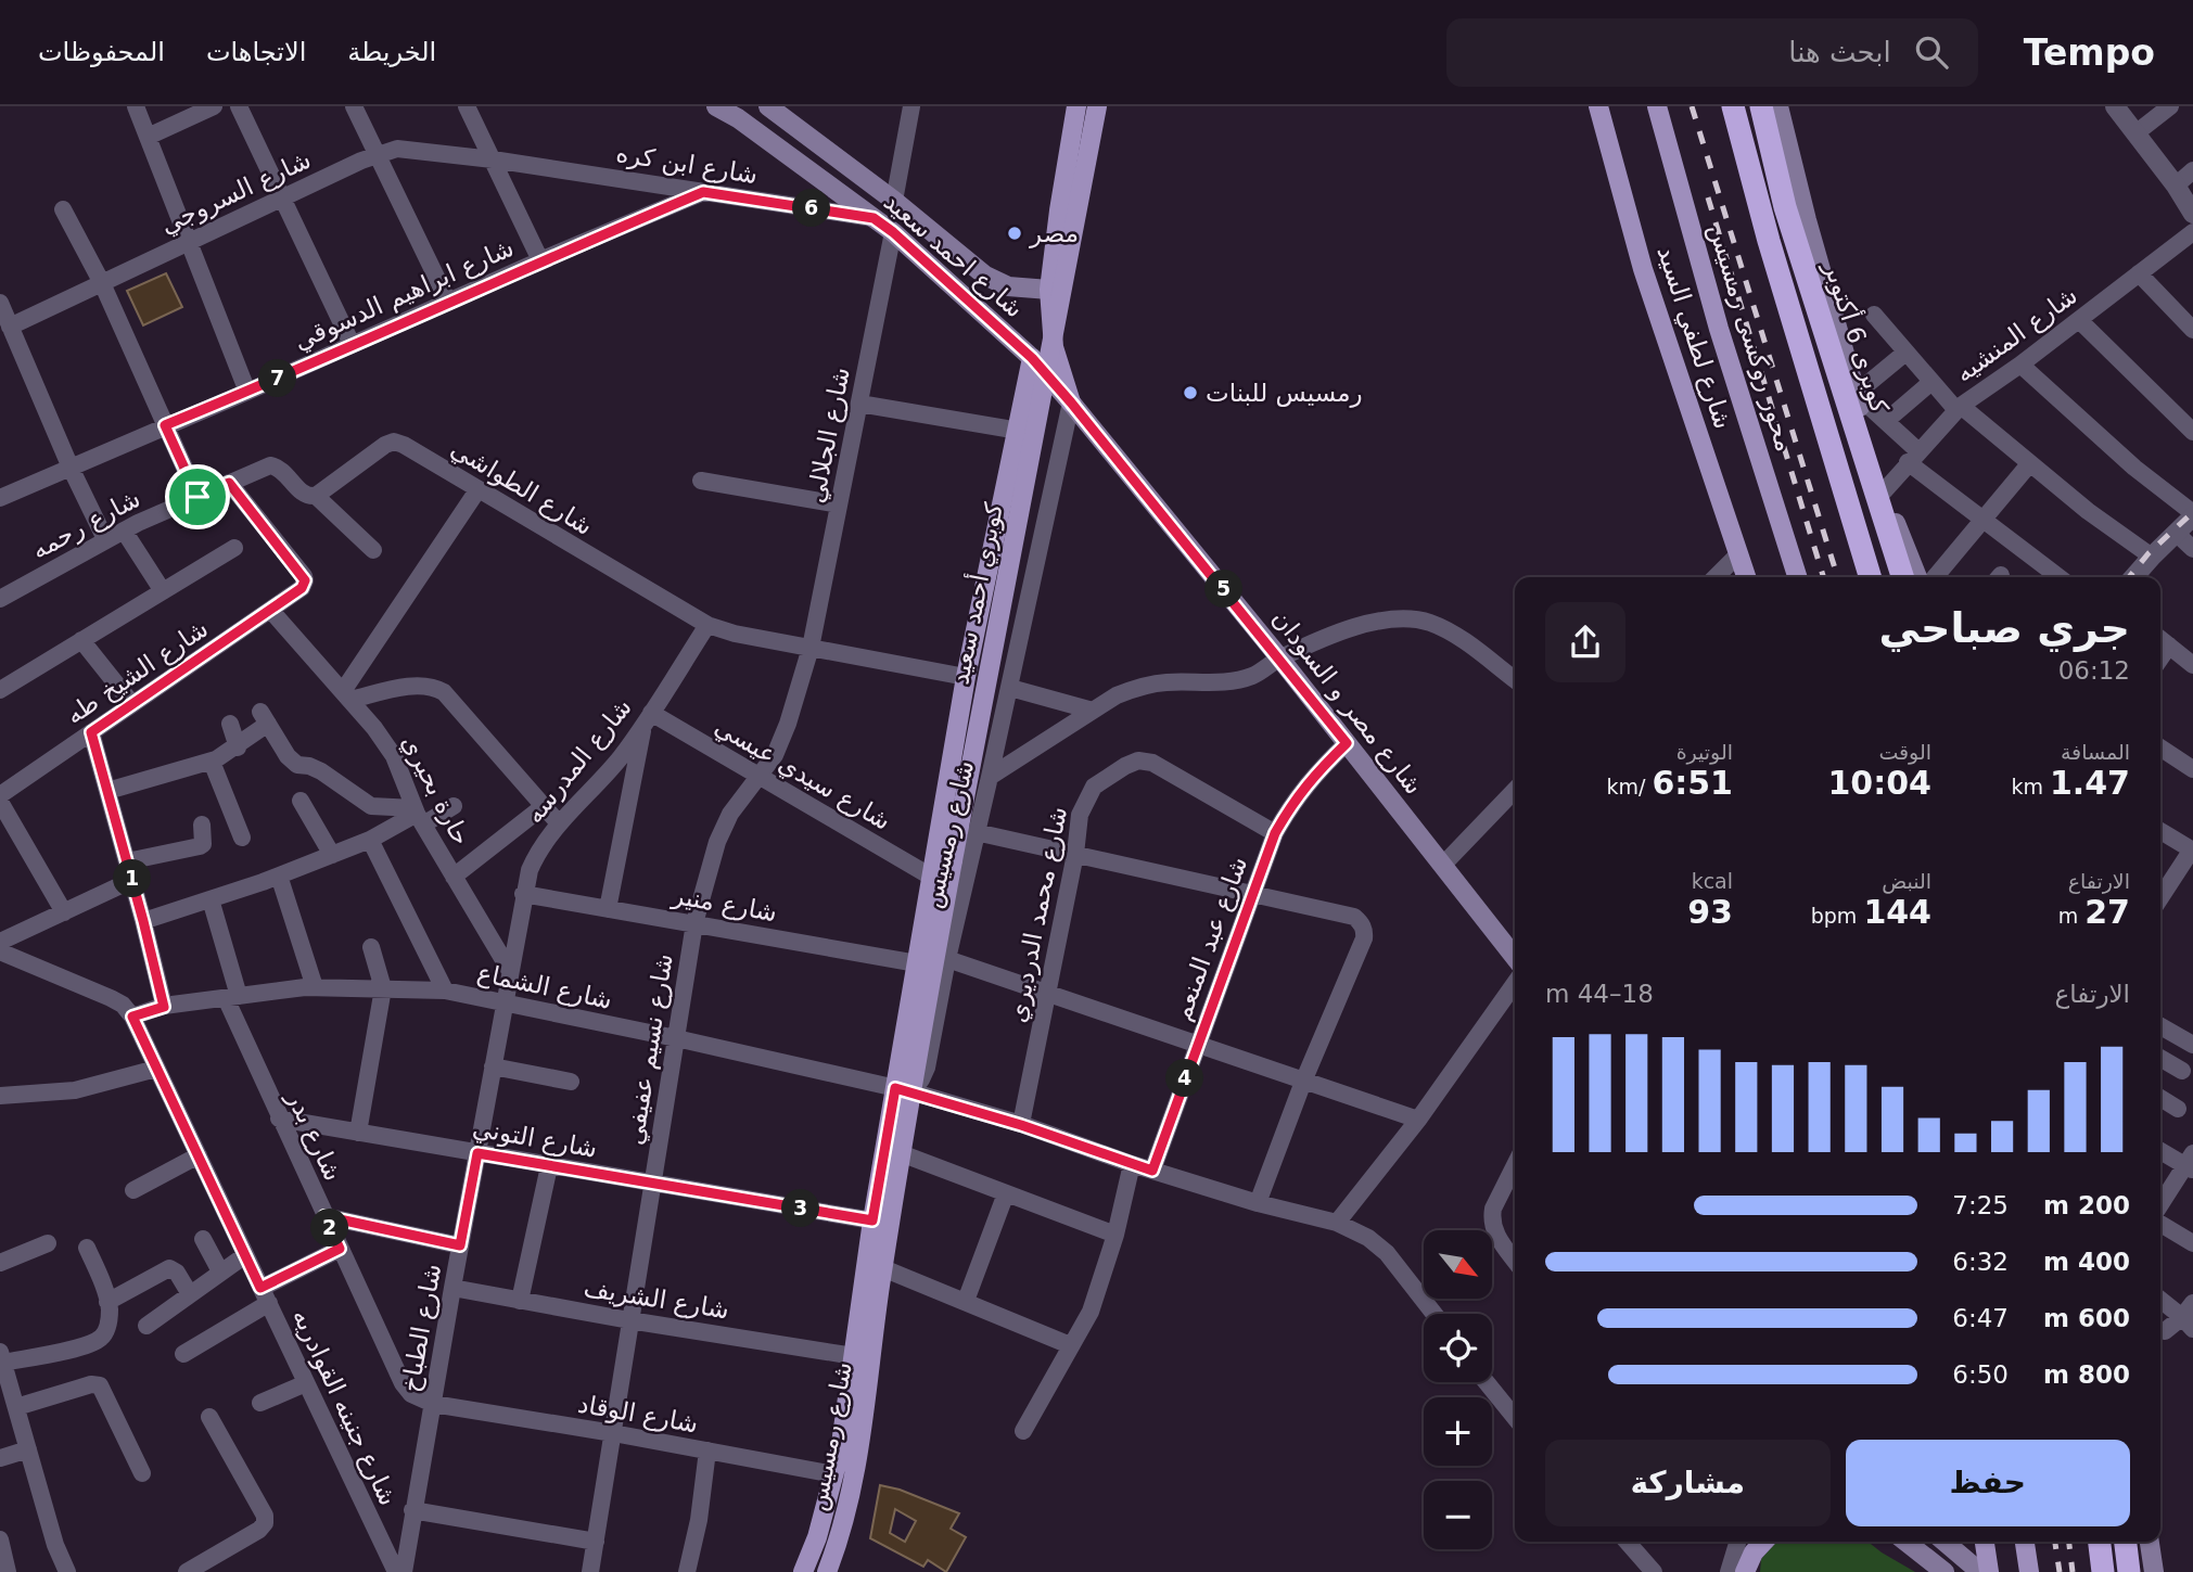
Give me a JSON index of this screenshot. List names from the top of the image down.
{
  "streets": {
    "highway": ["كوبرى 6 أكتوبر"],
    "main road": [
      "شارع احمد سعيد",
      "شارع لطفي السيد",
      "محور روكسى رمسيس",
      "كوبري أحمد سعيد",
      "شارع مصر و السودان",
      "شارع رمسيس"
    ],
    "street": [
      "شارع ابن كره",
      "شارع السروجي",
      "شارع ابراهيم الدسوقي",
      "شارع المنشيه",
      "شارع الجلالي",
      "شارع الطواشي",
      "شارع رحمه",
      "شارع الشيخ طه",
      "شارع المدرسه",
      "شارع سيدي عيسي",
      "حارة بحيري",
      "شارع منير",
      "شارع محمد الدرديري",
      "شارع عبد المنعم",
      "شارع الشماع",
      "شارع نسيم عفيفي",
      "شارع بدر",
      "شارع التوني",
      "شارع الشريف",
      "شارع الطباخ",
      "شارع جنينه القوادريه",
      "شارع الوقاد"
    ]
  },
  "crossings": [
    ["شارع ابن كره", "شارع السروجي"],
    ["شارع ابن كره", "شارع احمد سعيد"],
    ["شارع ابن كره", "شارع ابراهيم الدسوقي"],
    ["شارع احمد سعيد", "شارع الجلالي"],
    ["شارع احمد سعيد", "شارع مصر و السودان"],
    ["شارع احمد سعيد", "شارع رمسيس"],
    ["شارع الجلالي", "شارع الطواشي"],
    ["شارع الجلالي", "شارع نسيم عفيفي"],
    ["شارع الطواشي", "شارع رحمه"],
    ["شارع الطواشي", "شارع المدرسه"],
    ["شارع الطواشي", "شارع رمسيس"],
    ["شارع الطواشي", "شارع نسيم عفيفي"],
    ["شارع رحمه", "شارع الشيخ طه"],
    ["كوبري أحمد سعيد", "شارع رمسيس"],
    ["كوبري أحمد سعيد", "شارع الشماع"],
    ["شارع الشيخ طه", "حارة بحيري"],
    ["شارع مصر و السودان", "شارع رمسيس"],
    ["شارع مصر و السودان", "شارع عبد المنعم"],
    ["شارع المدرسه", "شارع سيدي عيسي"],
    ["شارع المدرسه", "حارة بحيري"],
    ["شارع المدرسه", "شارع منير"],
    ["شارع المدرسه", "شارع الطباخ"],
    ["شارع سيدي عيسي", "شارع رمسيس"],
    ["شارع سيدي عيسي", "شارع نسيم عفيفي"],
    ["حارة بحيري", "شارع الطباخ"],
    ["شارع رمسيس", "شارع منير"],
    ["شارع رمسيس", "شارع الشماع"],
    ["شارع رمسيس", "شارع التوني"],
    ["شارع رمسيس", "شارع الشريف"],
    ["شارع رمسيس", "شارع الوقاد"],
    ["شارع منير", "شارع نسيم عفيفي"],
    ["شارع محمد الدرديري", "شارع عبد المنعم"],
    ["شارع محمد الدرديري", "شارع الشماع"],
    ["شارع عبد المنعم", "شارع الشماع"],
    ["شارع الشماع", "شارع نسيم عفيفي"],
    ["شارع الشماع", "شارع بدر"],
    ["شارع الشماع", "شارع الطباخ"],
    ["شارع الشماع", "شارع جنينه القوادريه"],
    ["شارع نسيم عفيفي", "شارع التوني"],
    ["شارع نسيم عفيفي", "شارع الشريف"],
    ["شارع نسيم عفيفي", "شارع الوقاد"],
    ["شارع بدر", "شارع التوني"],
    ["شارع بدر", "شارع الطباخ"],
    ["شارع بدر", "شارع الوقاد"],
    ["شارع التوني", "شارع الطباخ"],
    ["شارع الشريف", "شارع الطباخ"],
    ["شارع الطباخ", "شارع الوقاد"]
  ],
  "places": ["مصر", "رمسيس للبنات"],
  "north": "bottom right",
  "page": {
    "header": "Tempo",
    "search": "ابحث هنا",
    "nav": ["الخريطة", "الاتجاهات", "المحفوظات"],
    "pins": [
      "6",
      "7",
      "5",
      "1",
      "4",
      "3",
      "2"
    ],
    "heading": ["جري صباحي", "06:12"],
    "stats": [
      ["المسافة", "1.47 km"],
      ["الوقت", "10:04"],
      ["الوتيرة", "6:51 /km"],
      ["الارتفاع", "27 m"],
      ["النبض", "144 bpm"],
      ["kcal", "93"]
    ],
    "chart": ["الارتفاع", "18–44 m"],
    "list": [
      {
        "name": "200 m",
        "note": "7:25"
      },
      {
        "name": "400 m",
        "note": "6:32"
      },
      {
        "name": "600 m",
        "note": "6:47"
      },
      {
        "name": "800 m",
        "note": "6:50"
      }
    ],
    "map_buttons": ["+", "−"],
    "buttons": ["حفظ", "مشاركة"]
  }
}
